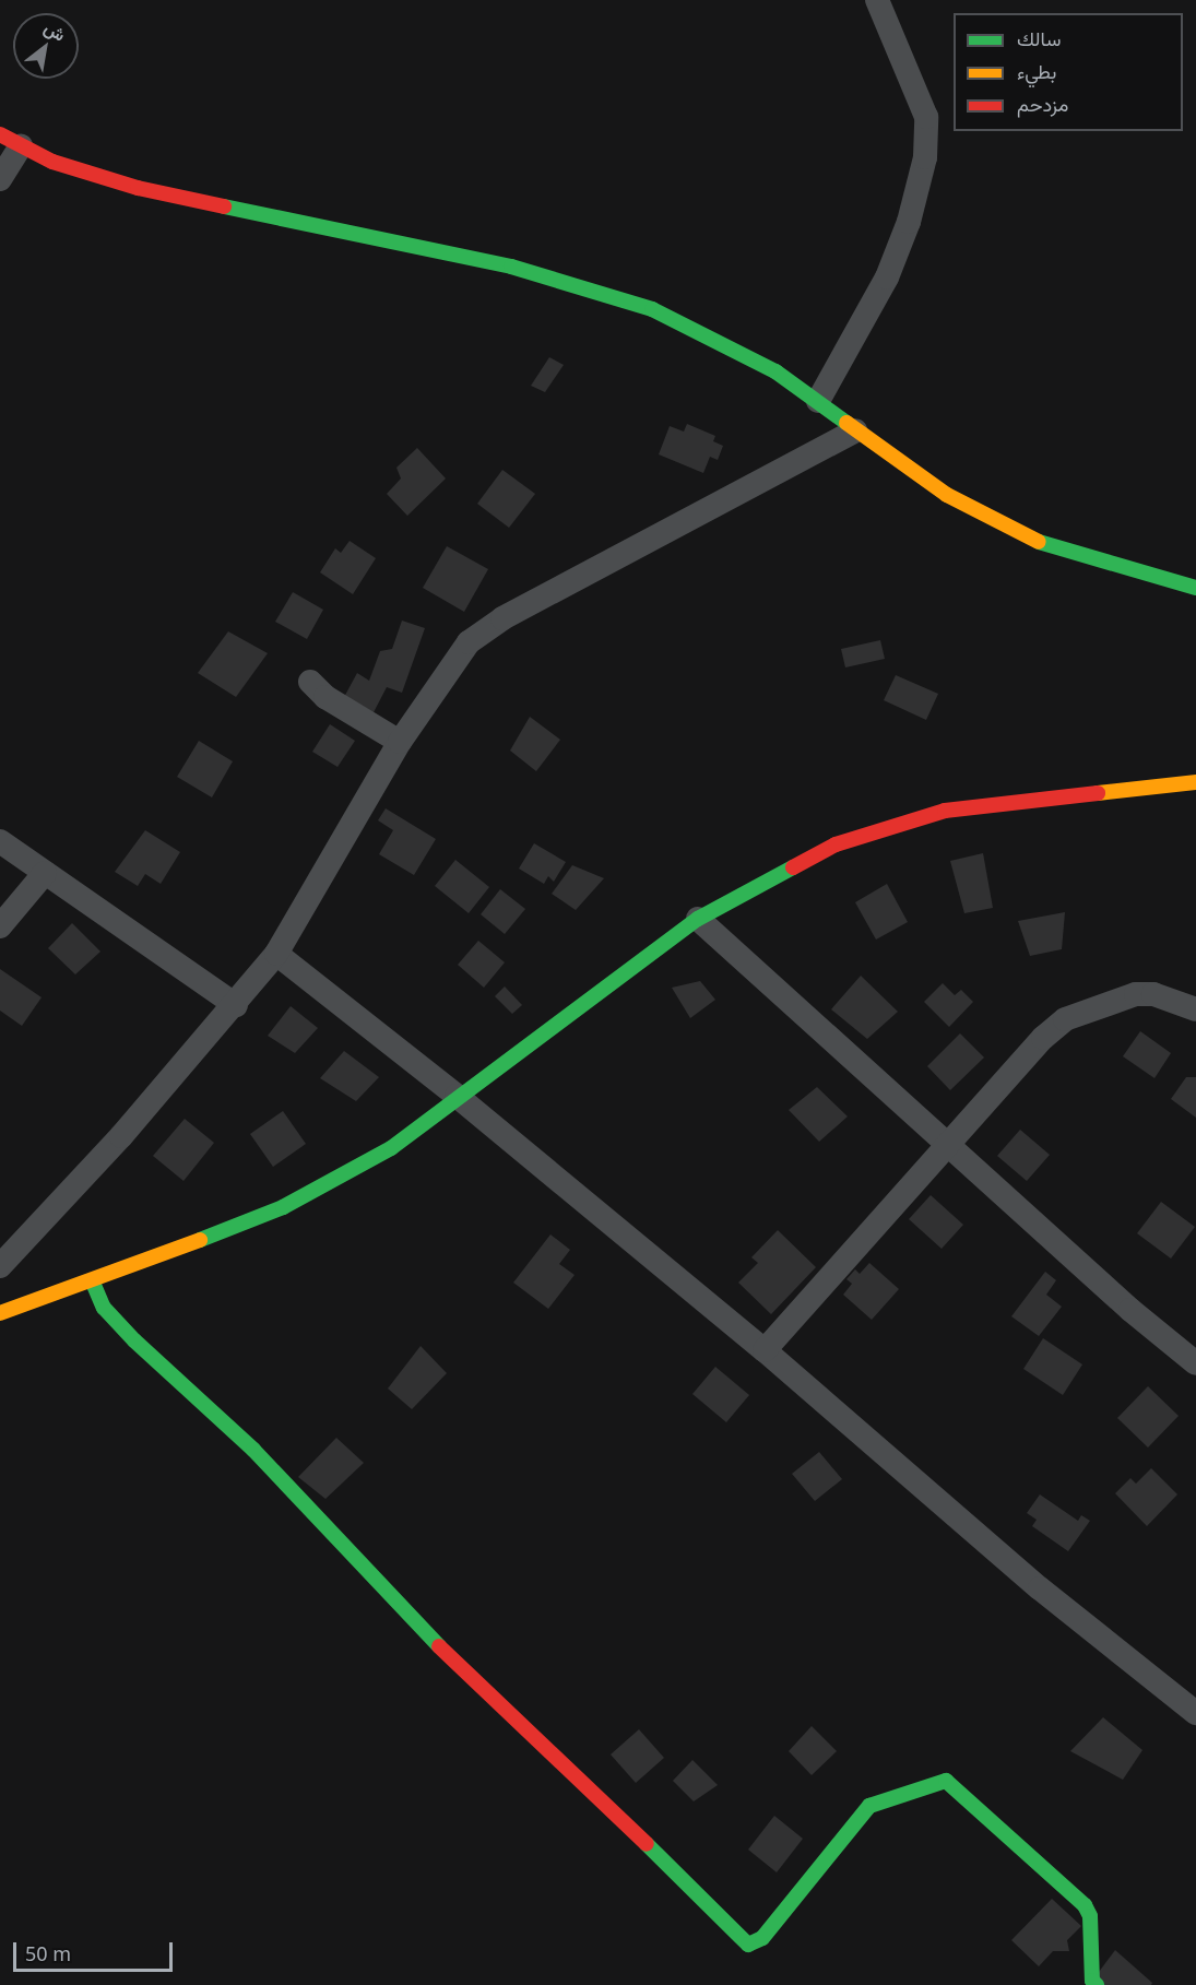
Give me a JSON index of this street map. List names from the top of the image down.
{
  "legend": ["سالك", "بطيء", "مزدحم"],
  "scale_bar": "50 m",
  "north": "top right"
}
